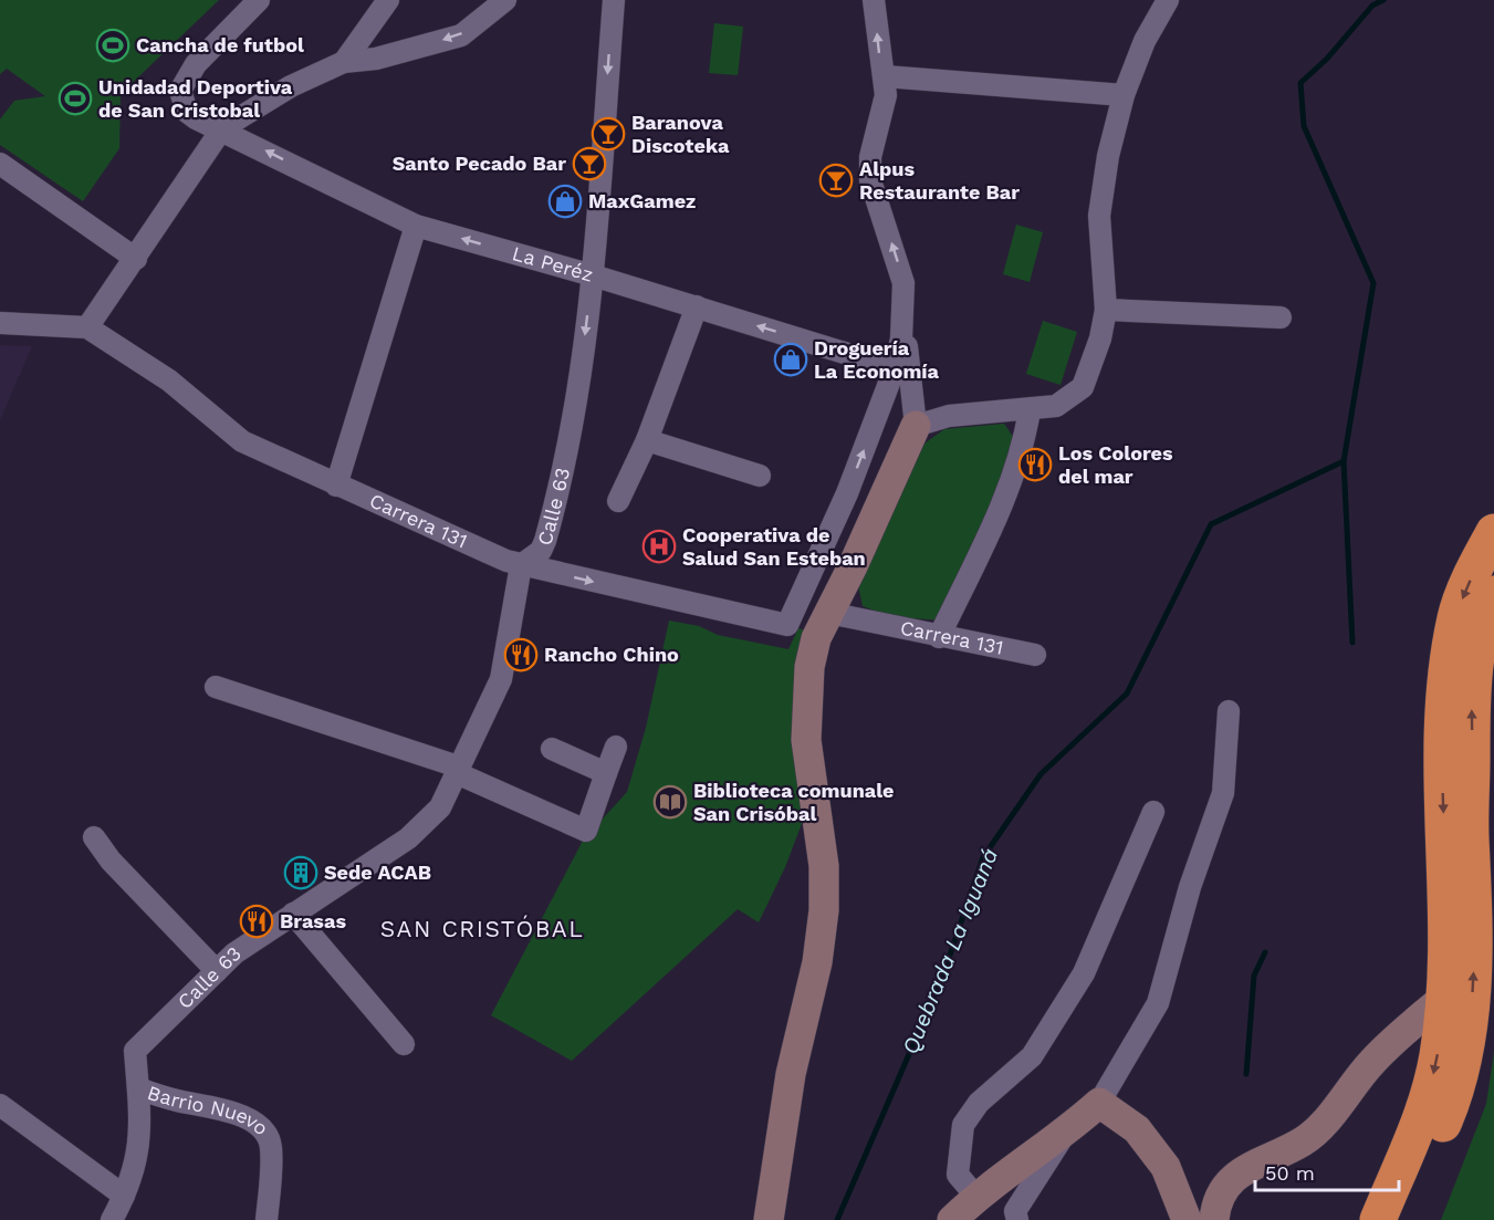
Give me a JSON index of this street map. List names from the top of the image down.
{
  "streets": {
    "street": [
      "La Peréz",
      "Calle 63",
      "Carrera 131",
      "Barrio Nuevo"
    ]
  },
  "crossings": [
    ["La Peréz", "Calle 63"],
    ["Calle 63", "Carrera 131"],
    ["Calle 63", "Barrio Nuevo"]
  ],
  "one_way": ["La Peréz"],
  "districts": ["SAN CRISTÓBAL"],
  "water": ["Quebrada La Iguaná"],
  "places": {
    "sports": ["Cancha de futbol", "Unidadad Deportiva de San Cristobal"],
    "bar": ["Baranova Discoteka", "Santo Pecado Bar", "Alpus Restaurante Bar"],
    "shop": ["MaxGamez", "Droguería La Economía"],
    "restaurant": ["Los Colores del mar", "Rancho Chino", "Brasas"],
    "hospital": ["Cooperativa de Salud San Esteban"],
    "library": ["Biblioteca comunale San Crisóbal"],
    "building": ["Sede ACAB"]
  },
  "scale_bar": "50 m"
}
